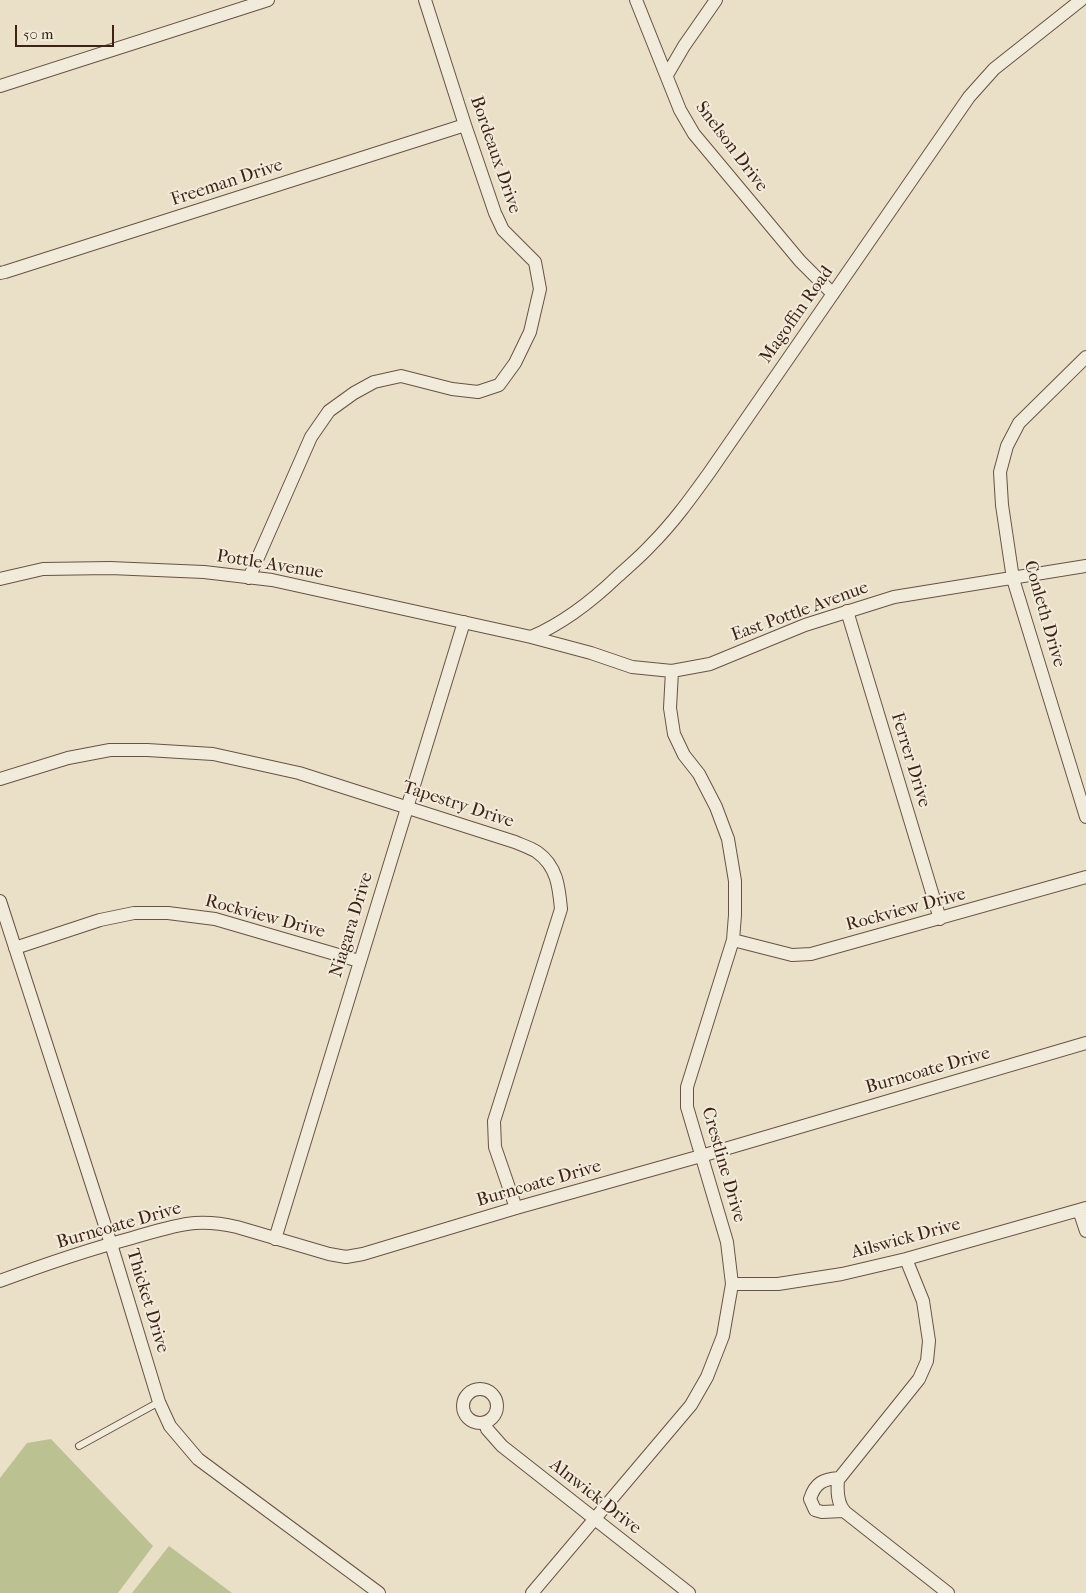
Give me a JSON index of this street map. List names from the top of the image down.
{
  "streets": {
    "street": [
      "Snelson Drive",
      "Bordeaux Drive",
      "Freeman Drive",
      "Magoffin Road",
      "Pottle Avenue",
      "East Pottle Avenue",
      "Conleth Drive",
      "Ferrer Drive",
      "Tapestry Drive",
      "Rockview Drive",
      "Niagara Drive",
      "Burncoate Drive",
      "Crestline Drive",
      "Ailswick Drive",
      "Thicket Drive",
      "Alnwick Drive"
    ]
  },
  "crossings": [
    ["Snelson Drive", "Magoffin Road"],
    ["Bordeaux Drive", "Freeman Drive"],
    ["Bordeaux Drive", "Pottle Avenue"],
    ["Magoffin Road", "Pottle Avenue"],
    ["Magoffin Road", "East Pottle Avenue"],
    ["Pottle Avenue", "East Pottle Avenue"],
    ["Pottle Avenue", "Niagara Drive"],
    ["East Pottle Avenue", "Conleth Drive"],
    ["East Pottle Avenue", "Ferrer Drive"],
    ["East Pottle Avenue", "Crestline Drive"],
    ["Ferrer Drive", "Rockview Drive"],
    ["Tapestry Drive", "Niagara Drive"],
    ["Tapestry Drive", "Burncoate Drive"],
    ["Rockview Drive", "Niagara Drive"],
    ["Rockview Drive", "Crestline Drive"],
    ["Rockview Drive", "Thicket Drive"],
    ["Niagara Drive", "Burncoate Drive"],
    ["Burncoate Drive", "Crestline Drive"],
    ["Burncoate Drive", "Thicket Drive"],
    ["Crestline Drive", "Ailswick Drive"],
    ["Crestline Drive", "Alnwick Drive"]
  ],
  "scale_bar": "50 m"
}
